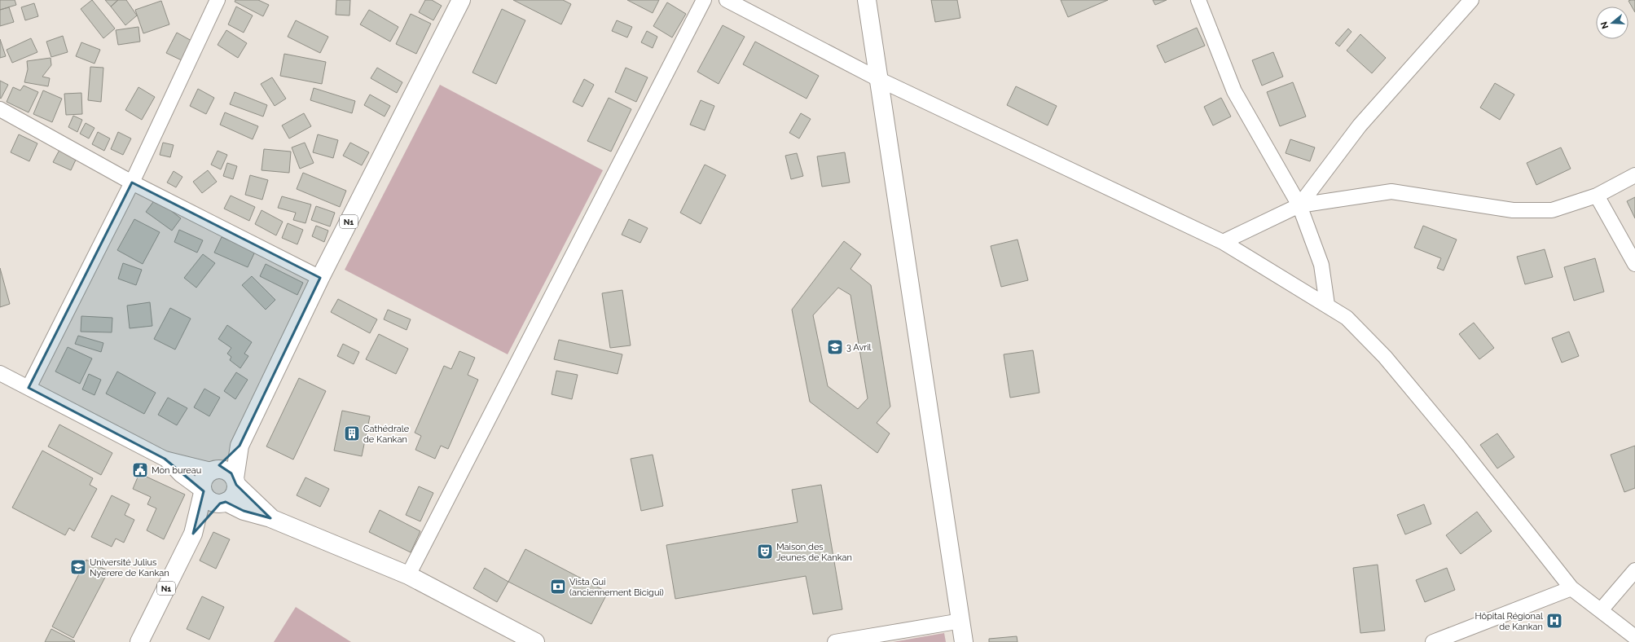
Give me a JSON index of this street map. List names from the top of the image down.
{
  "streets": {
    "main road": ["N1"]
  },
  "places": {
    "school or university": ["3 Avril", "Université Julius Nyerere de Kankan"],
    "building": ["Cathédrale de Kankan"],
    "public building": ["Mon bureau"],
    "theatre": ["Maison des Jeunes de Kankan"],
    "bank": ["Vista Gui (anciennement Bicigui)"],
    "hospital": ["Hôpital Régional de Kankan"]
  },
  "north": "left"
}
